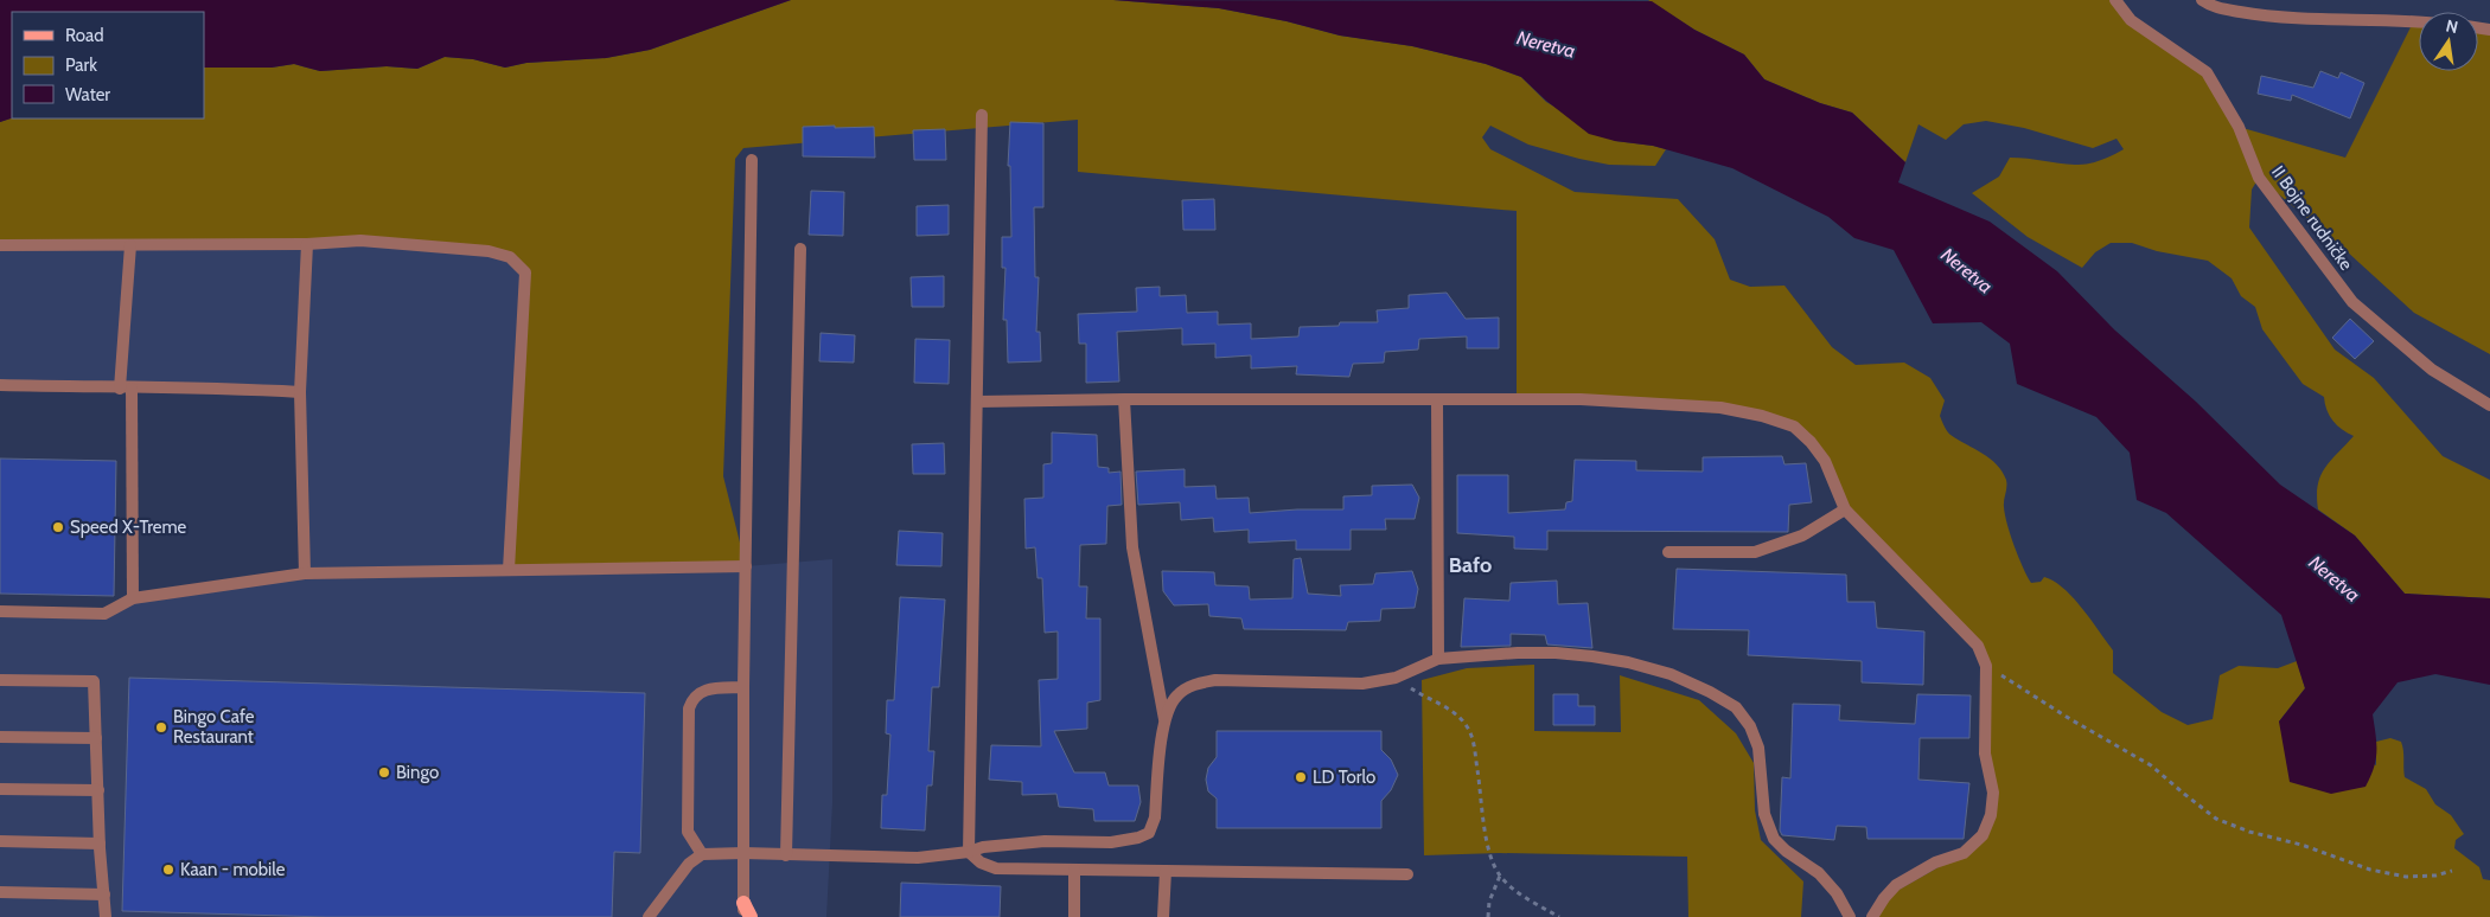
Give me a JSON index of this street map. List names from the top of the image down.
{
  "streets": {
    "street": ["II Bojne rudničke"]
  },
  "districts": ["Bafo"],
  "water": ["Neretva"],
  "places": [
    "Speed X-Treme",
    "Bingo Cafe Restaurant",
    "Bingo",
    "LD Torlo",
    "Kaan - mobile"
  ],
  "legend": ["Road", "Park", "Water"],
  "north": "top"
}
